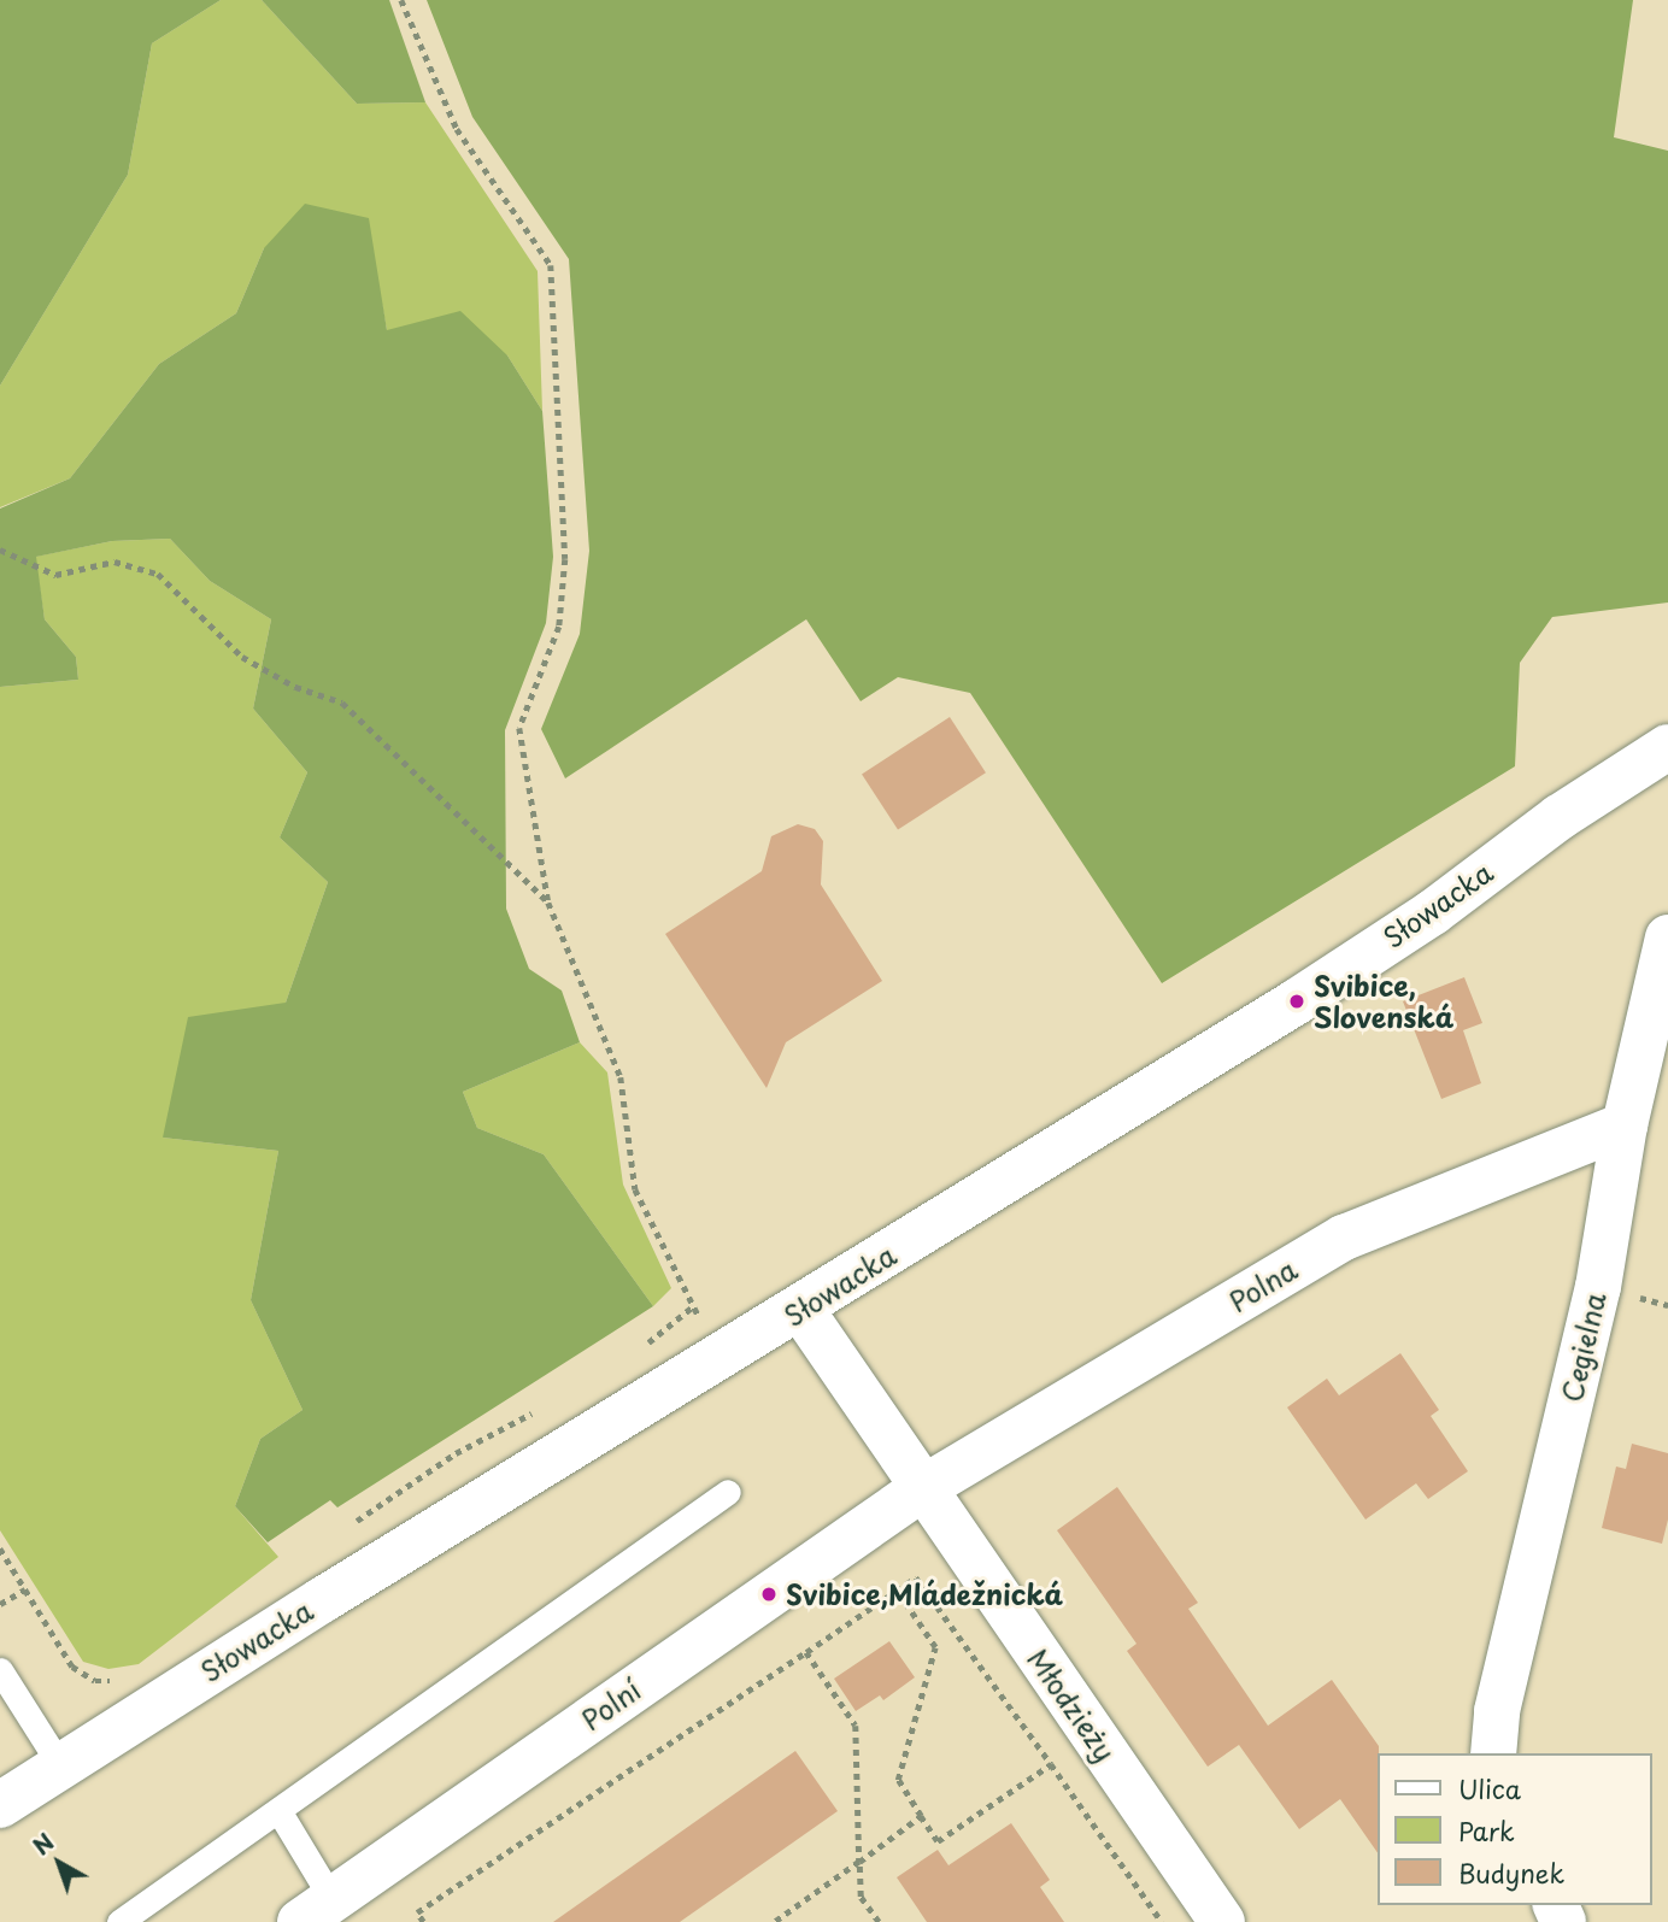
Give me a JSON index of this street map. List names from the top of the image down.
{
  "streets": {
    "street": [
      "Słowacka",
      "Polna",
      "Cegielna",
      "Polní",
      "Młodzieży"
    ]
  },
  "crossings": [
    ["Słowacka", "Młodzieży"],
    ["Polna", "Cegielna"],
    ["Polna", "Polní"],
    ["Polna", "Młodzieży"],
    ["Polní", "Młodzieży"]
  ],
  "places": ["Svibice, Slovenská", "Svibice,Mládežnická"],
  "legend": ["Ulica", "Park", "Budynek"],
  "north": "top left"
}
